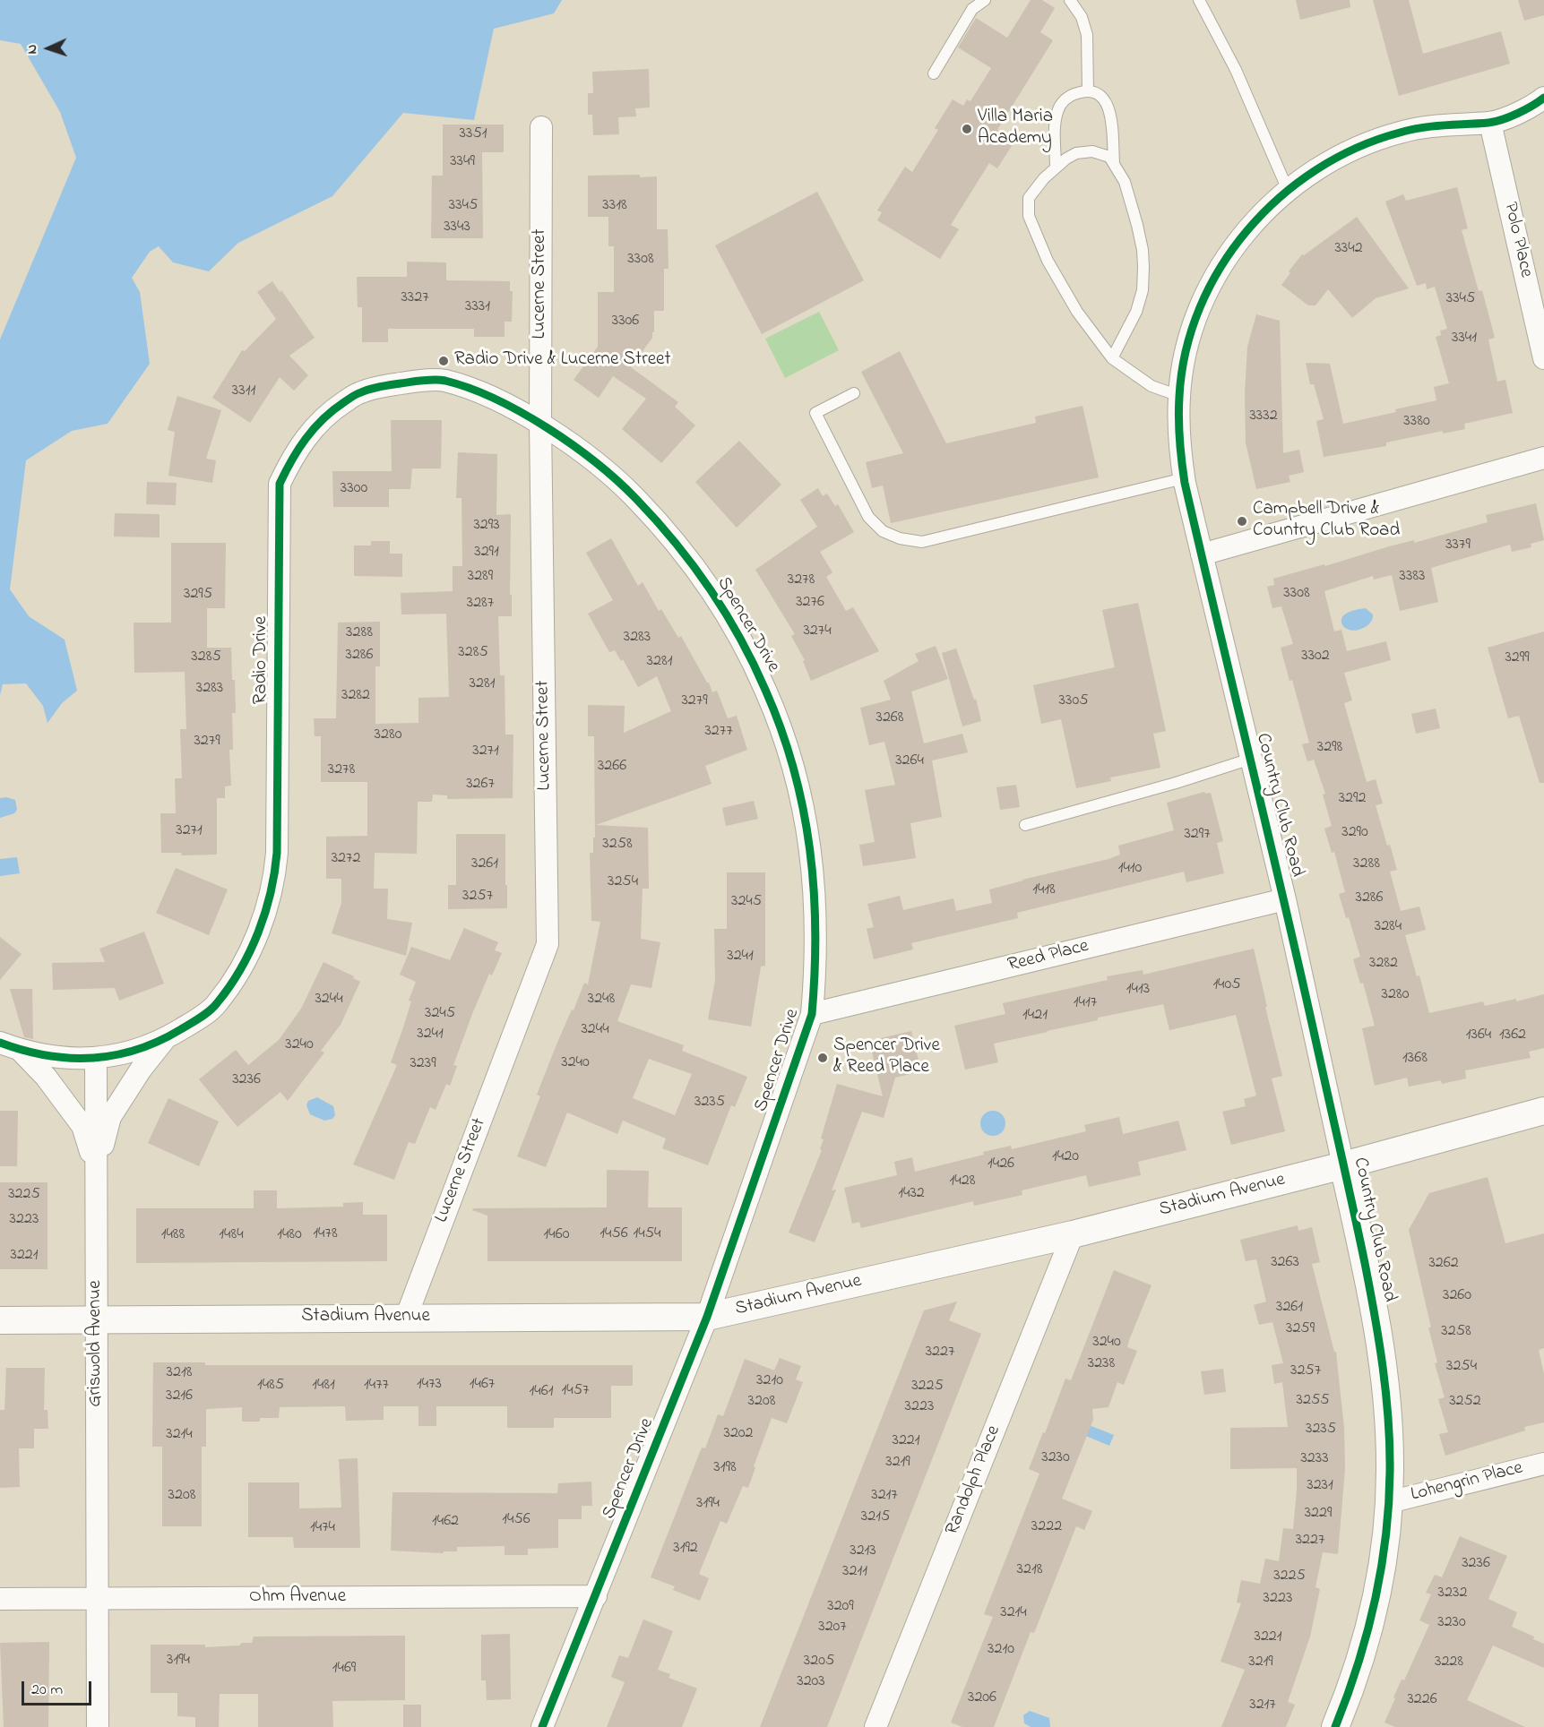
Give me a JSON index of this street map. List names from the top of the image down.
{
  "streets": {
    "street": [
      "Polo Place",
      "Lucerne Street",
      "Spencer Drive",
      "Radio Drive",
      "Country Club Road",
      "Reed Place",
      "Stadium Avenue",
      "Griswold Avenue",
      "Randolph Place",
      "Lohengrin Place",
      "Ohm Avenue"
    ]
  },
  "crossings": [
    ["Polo Place", "Country Club Road"],
    ["Lucerne Street", "Spencer Drive"],
    ["Lucerne Street", "Radio Drive"],
    ["Lucerne Street", "Stadium Avenue"],
    ["Spencer Drive", "Radio Drive"],
    ["Spencer Drive", "Reed Place"],
    ["Spencer Drive", "Stadium Avenue"],
    ["Spencer Drive", "Ohm Avenue"],
    ["Radio Drive", "Griswold Avenue"],
    ["Country Club Road", "Reed Place"],
    ["Country Club Road", "Stadium Avenue"],
    ["Country Club Road", "Lohengrin Place"],
    ["Stadium Avenue", "Griswold Avenue"],
    ["Stadium Avenue", "Randolph Place"],
    ["Griswold Avenue", "Ohm Avenue"]
  ],
  "places": [
    "Villa Maria Academy",
    "Radio Drive & Lucerne Street",
    "Campbell Drive & Country Club Road",
    "Spencer Drive & Reed Place"
  ],
  "house_numbers": [
    "3351",
    "3349",
    "3345",
    "3318",
    "3343",
    "3342",
    "3308",
    "3327",
    "3345",
    "3331",
    "3306",
    "3341",
    "3311",
    "3332",
    "3380",
    "3300",
    "3293",
    "3379",
    "3291",
    "3289",
    "3383",
    "3278",
    "3308",
    "3295",
    "3276",
    "3287",
    "3274",
    "3288",
    "3283",
    "3285",
    "3286",
    "3302",
    "3285",
    "3299",
    "3281",
    "3281",
    "3283",
    "3282",
    "3279",
    "3305",
    "3268",
    "3277",
    "3280",
    "3279",
    "3298",
    "3271",
    "3264",
    "3266",
    "3278",
    "3267",
    "3292",
    "3271",
    "3290",
    "3297",
    "3258",
    "3272",
    "3261",
    "3288",
    "1410",
    "3254",
    "1418",
    "3257",
    "3286",
    "3245",
    "3284",
    "3241",
    "3282",
    "1405",
    "1413",
    "3280",
    "3244",
    "3248",
    "1417",
    "3245",
    "1421",
    "3244",
    "3241",
    "1364",
    "1362",
    "3240",
    "1368",
    "3240",
    "3239",
    "3236",
    "3235",
    "1420",
    "1426",
    "1428",
    "1432",
    "3225",
    "3223",
    "1478",
    "1456",
    "1454",
    "1488",
    "1484",
    "1480",
    "1460",
    "3221",
    "3263",
    "3262",
    "3260",
    "3261",
    "3259",
    "3258",
    "3240",
    "3227",
    "3238",
    "3254",
    "3257",
    "3218",
    "3210",
    "1473",
    "1467",
    "1485",
    "1481",
    "1477",
    "3225",
    "1457",
    "1461",
    "3216",
    "3255",
    "3208",
    "3252",
    "3223",
    "3235",
    "3202",
    "3214",
    "3221",
    "3230",
    "3233",
    "3219",
    "3198",
    "3231",
    "3208",
    "3217",
    "3194",
    "3229",
    "3215",
    "1456",
    "1462",
    "3222",
    "1474",
    "3227",
    "3192",
    "3213",
    "3236",
    "3218",
    "3211",
    "3225",
    "3232",
    "3223",
    "3209",
    "3214",
    "3230",
    "3207",
    "3221",
    "3210",
    "3194",
    "3205",
    "3219",
    "3228",
    "1469",
    "3203",
    "3206",
    "3226",
    "3217"
  ],
  "scale_bar": "20 m",
  "north": "left"
}
